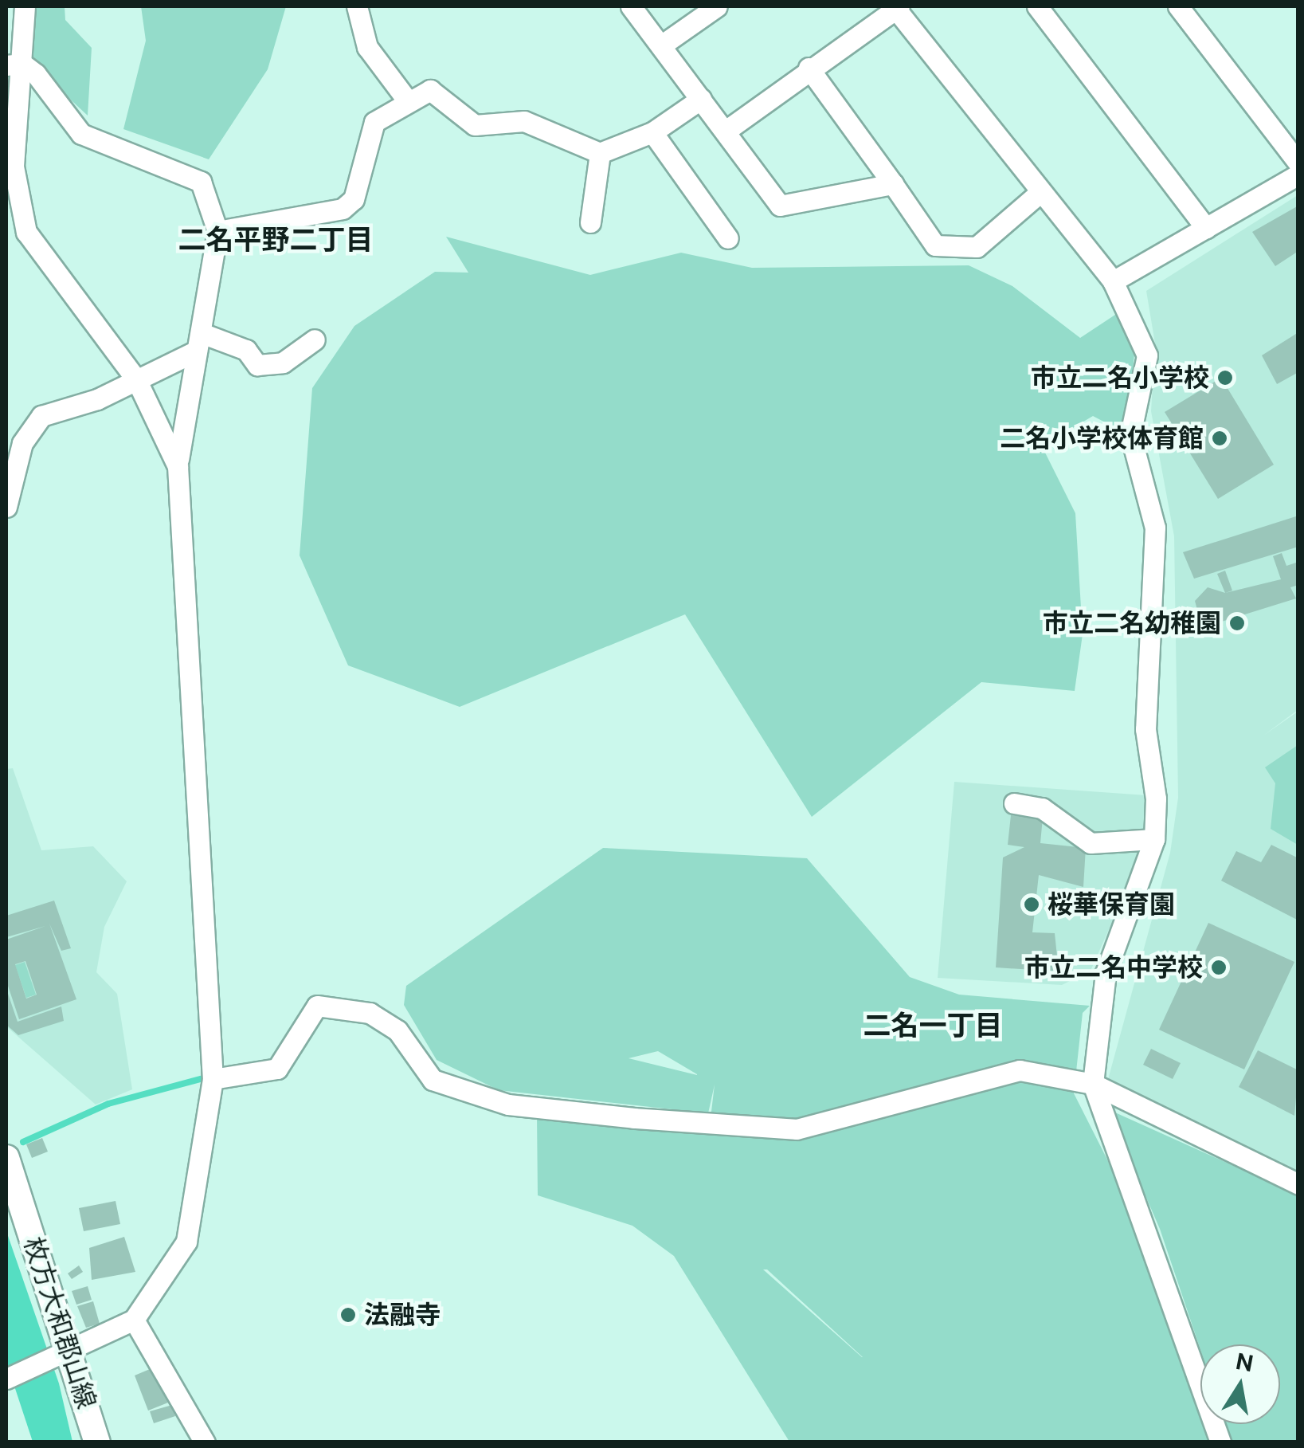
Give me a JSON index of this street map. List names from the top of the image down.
{
  "streets": {
    "main road": ["枚方大和郡山線"]
  },
  "districts": ["二名平野二丁目", "二名一丁目"],
  "places": [
    "市立二名小学校",
    "二名小学校体育館",
    "市立二名幼稚園",
    "桜華保育園",
    "市立二名中学校",
    "法融寺"
  ],
  "north": "top"
}
